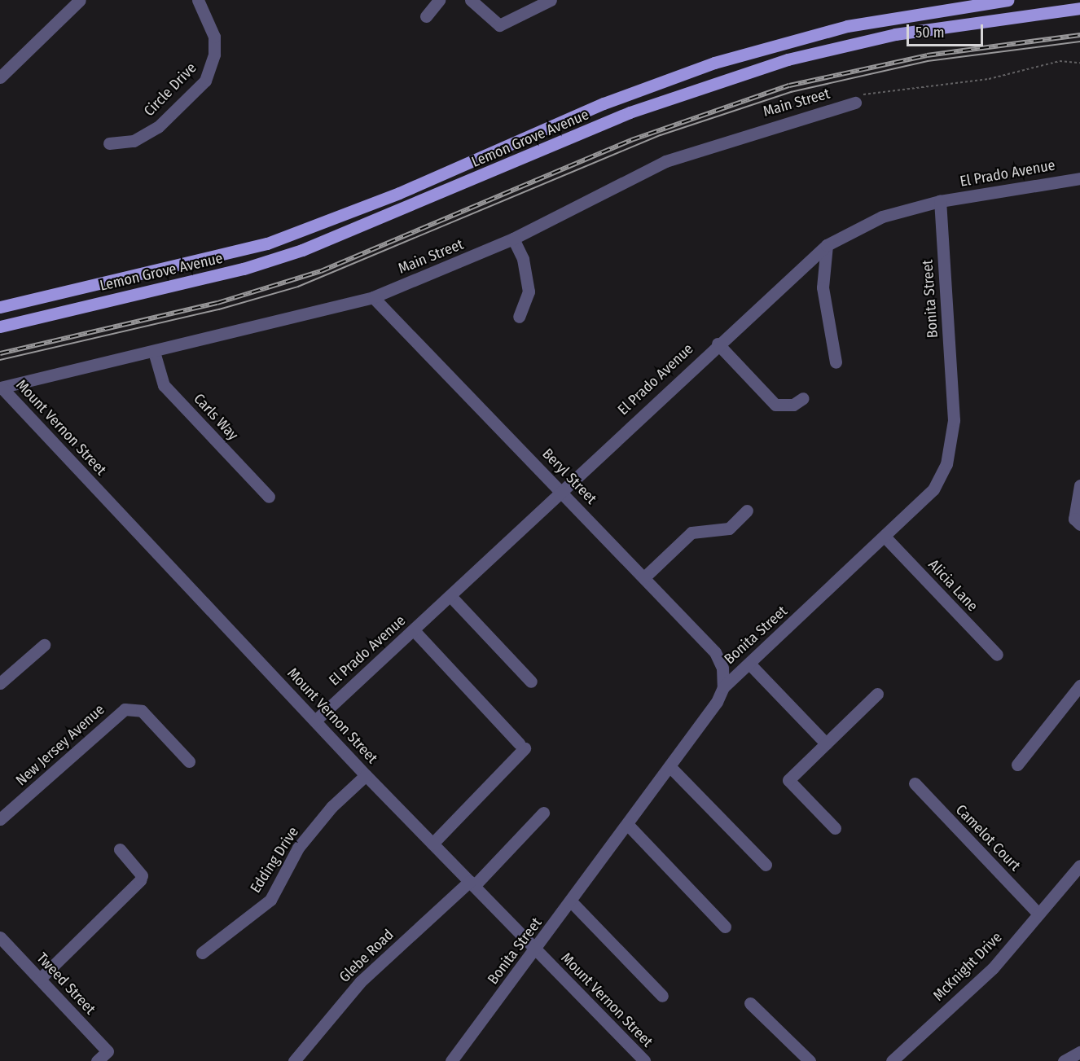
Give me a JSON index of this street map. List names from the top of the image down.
{
  "streets": {
    "main road": ["Lemon Grove Avenue"],
    "street": [
      "Circle Drive",
      "Main Street",
      "El Prado Avenue",
      "Bonita Street",
      "Carls Way",
      "Mount Vernon Street",
      "Beryl Street",
      "Alicia Lane",
      "New Jersey Avenue",
      "Camelot Court",
      "Edding Drive",
      "Glebe Road",
      "McKnight Drive",
      "Tweed Street"
    ]
  },
  "crossings": [
    ["Main Street", "Carls Way"],
    ["Main Street", "Mount Vernon Street"],
    ["Main Street", "Beryl Street"],
    ["El Prado Avenue", "Bonita Street"],
    ["El Prado Avenue", "Mount Vernon Street"],
    ["El Prado Avenue", "Beryl Street"],
    ["Bonita Street", "Mount Vernon Street"],
    ["Bonita Street", "Beryl Street"],
    ["Bonita Street", "Alicia Lane"],
    ["Mount Vernon Street", "Edding Drive"],
    ["Mount Vernon Street", "Glebe Road"],
    ["Camelot Court", "McKnight Drive"]
  ],
  "scale_bar": "50 m"
}
